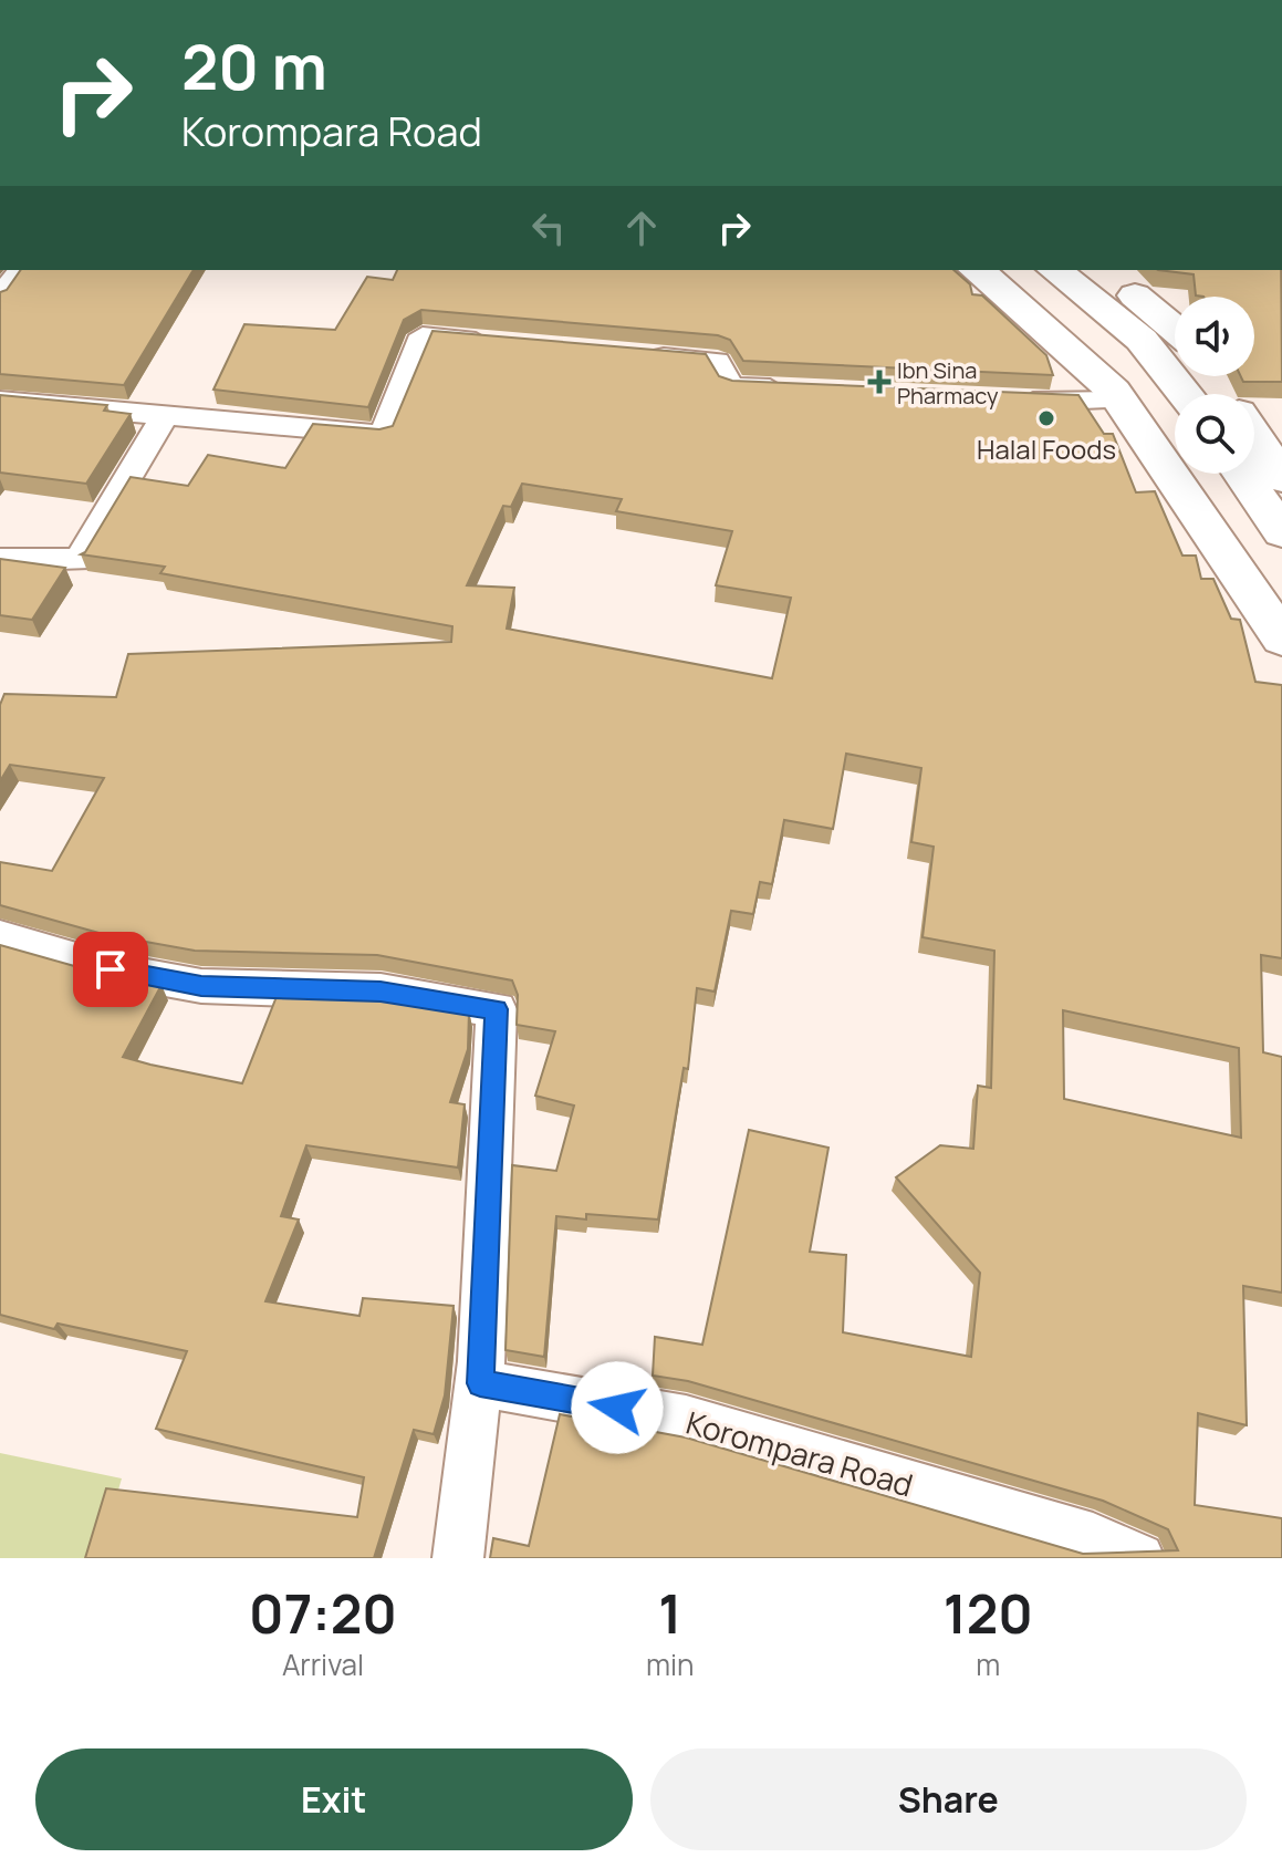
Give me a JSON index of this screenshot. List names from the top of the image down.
{
  "streets": {
    "street": ["Korompara Road"]
  },
  "places": {
    "health": ["Ibn Sina Pharmacy"],
    "other": ["Halal Foods"]
  },
  "page": {
    "turn": ["20 m", "Korompara Road"],
    "eta": [
      "07:20",
      "Arrival",
      "1",
      "min",
      "120",
      "m"
    ],
    "buttons": ["Exit", "Share"]
  }
}
